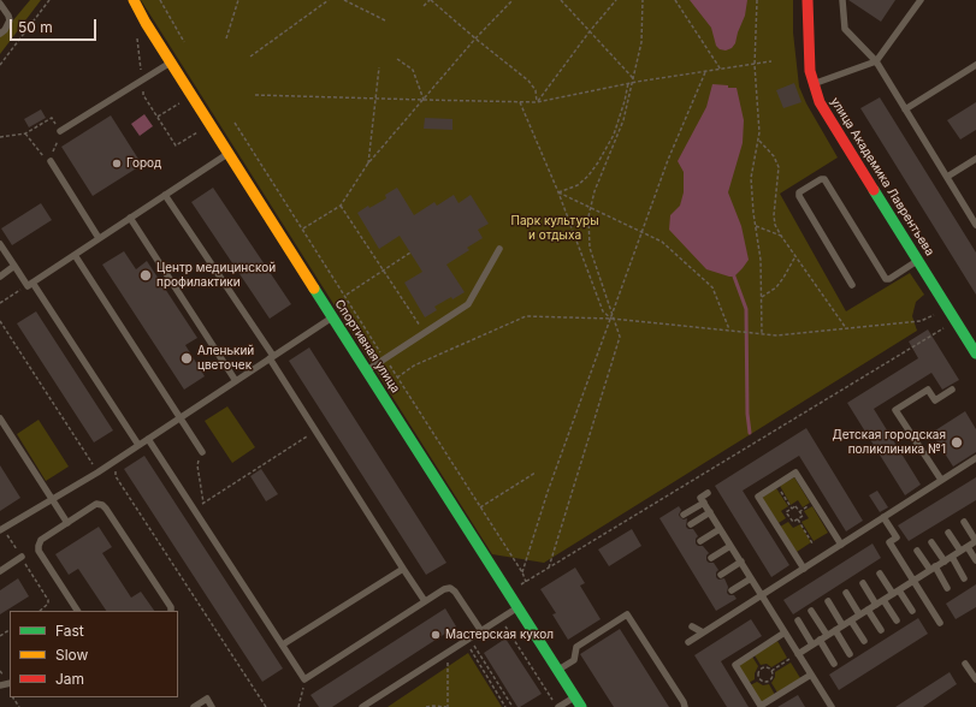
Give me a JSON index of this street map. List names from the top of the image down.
{
  "streets": {
    "street": ["улица Академика Лаврентьева", "Спортивная улица"]
  },
  "parks": ["Парк культуры и отдыха"],
  "places": [
    "Город",
    "Центр медицинской профилактики",
    "Аленький цветочек",
    "Детская городская поликлиника №1",
    "Мастерская кукол"
  ],
  "legend": ["Fast", "Slow", "Jam"],
  "scale_bar": "50 m"
}
